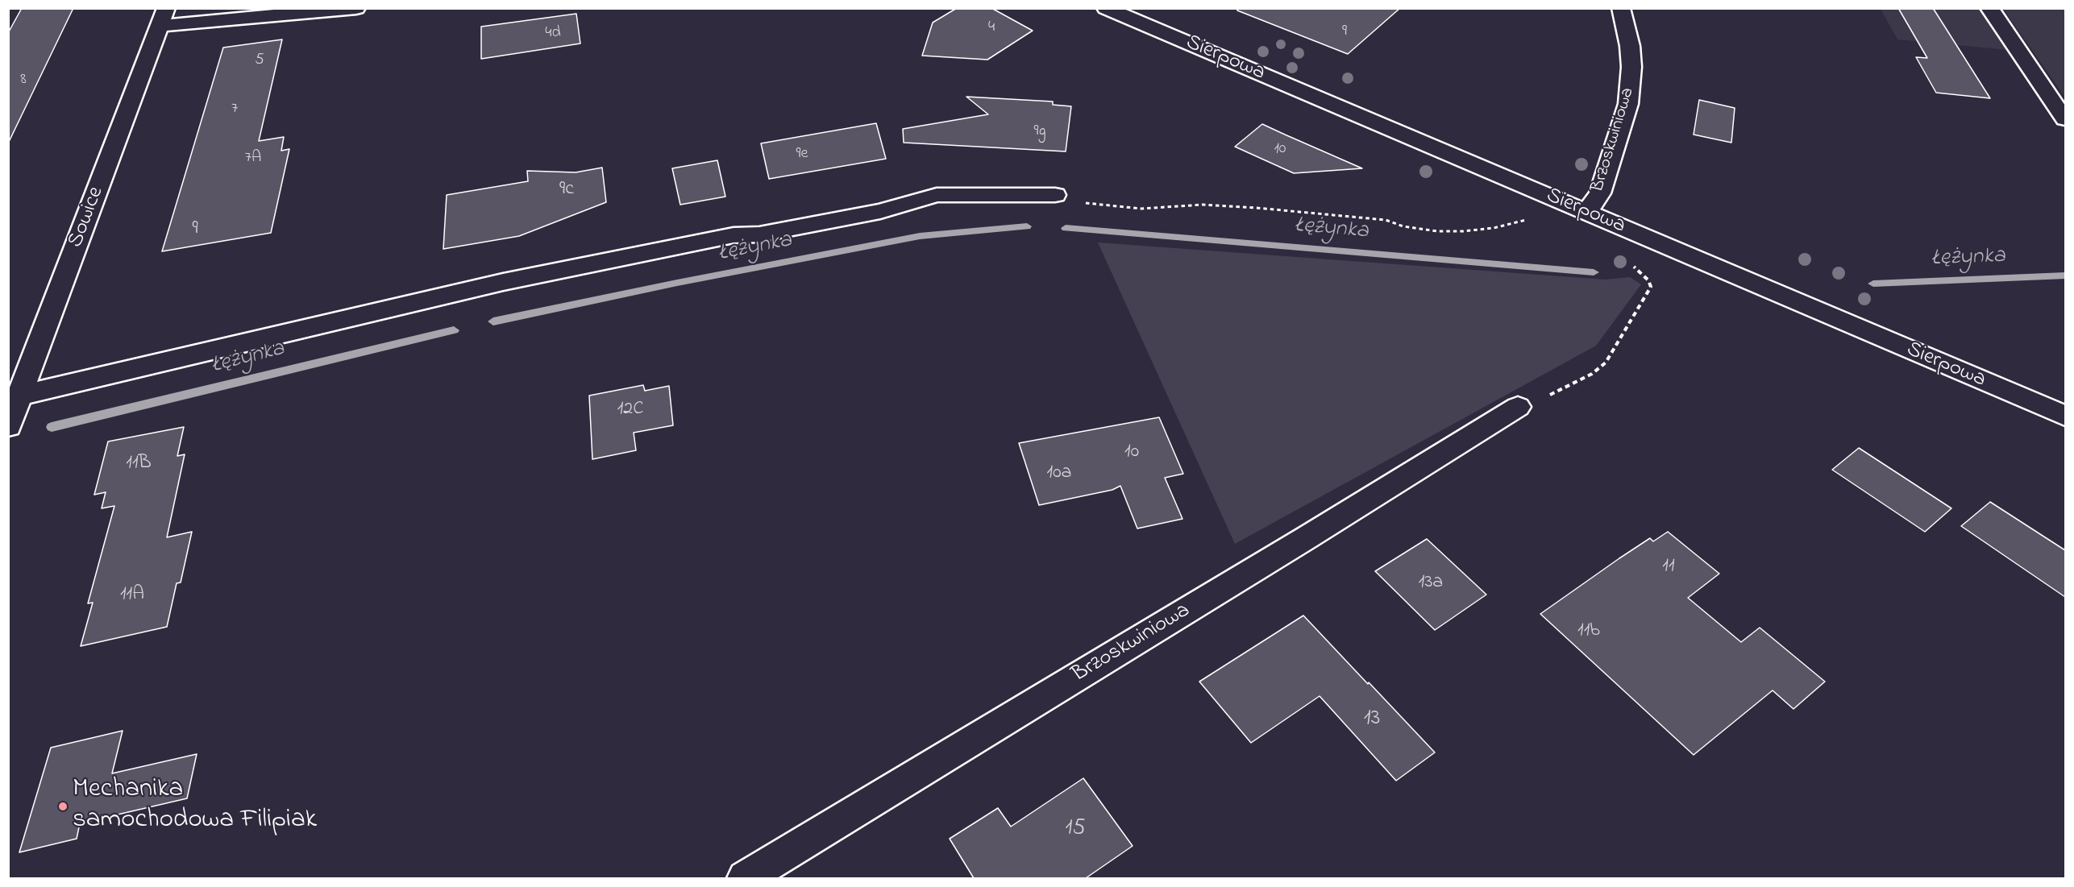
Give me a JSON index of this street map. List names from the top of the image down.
{
  "streets": {
    "street": ["Sierpowa", "Brzoskwiniowa", "Sowice"]
  },
  "crossings": [
    ["Sierpowa", "Brzoskwiniowa"]
  ],
  "water": ["Łężynka"],
  "places": ["Mechanika samochodowa Filipiak"],
  "house_numbers": [
    "4",
    "9",
    "4d",
    "5",
    "8",
    "7",
    "9g",
    "10",
    "9e",
    "7A",
    "9c",
    "9",
    "12C",
    "10",
    "11B",
    "10a",
    "11",
    "13a",
    "11A",
    "11b",
    "13",
    "15"
  ]
}
